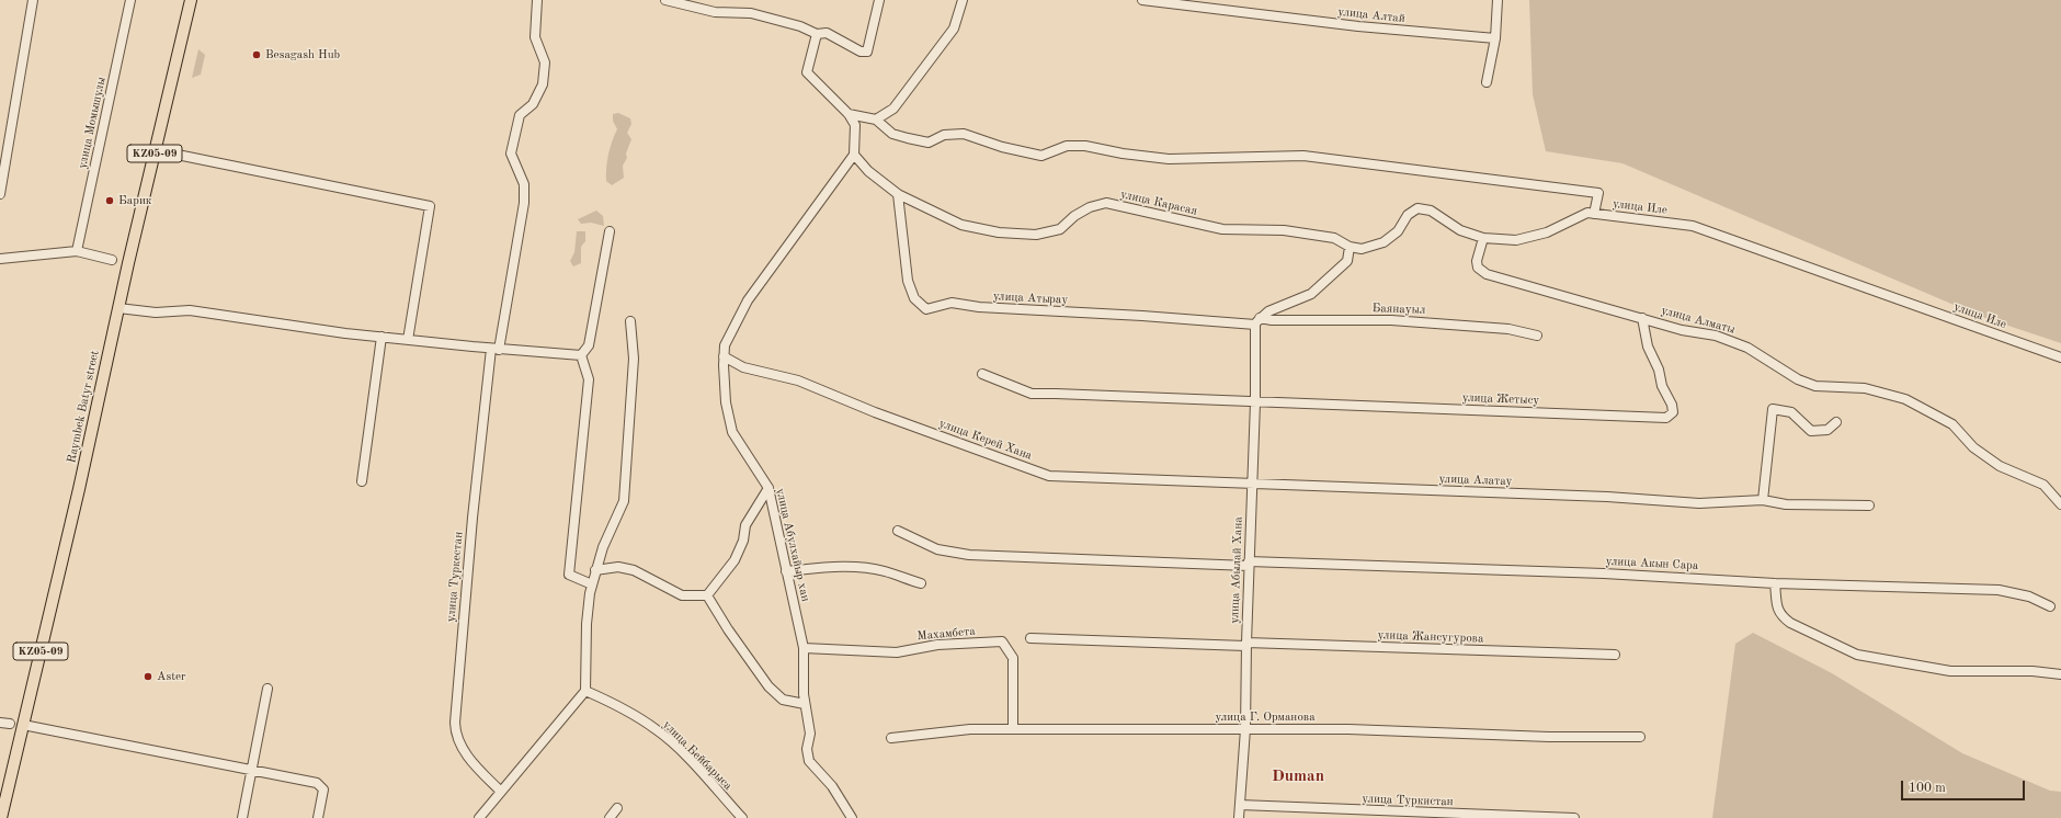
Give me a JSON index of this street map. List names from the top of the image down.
{
  "streets": {
    "main road": ["KZ05-09", "Raymbek Batyr street"],
    "street": [
      "улица Алтай",
      "улица Момышулы",
      "улица Карасая",
      "улица Иле",
      "улица Атырау",
      "Баянауыл",
      "улица Алматы",
      "улица Жетысу",
      "улица Керей Хана",
      "улица Алатау",
      "улица Абулхайыр хан",
      "улица Акын Сара",
      "улица Абылай Хана",
      "улица Туркестан",
      "Махамбета",
      "улица Жансугурова",
      "улица Г. Орманова",
      "улица Бейбарыса",
      "улица Туркистан"
    ]
  },
  "crossings": [
    ["улица Карасая", "улица Иле"],
    ["улица Карасая", "улица Атырау"],
    ["улица Карасая", "улица Абулхайыр хан"],
    ["улица Иле", "улица Алматы"],
    ["улица Атырау", "Баянауыл"],
    ["улица Атырау", "улица Абылай Хана"],
    ["Баянауыл", "улица Абылай Хана"],
    ["улица Алматы", "улица Жетысу"],
    ["улица Жетысу", "улица Абылай Хана"],
    ["улица Керей Хана", "улица Алатау"],
    ["улица Керей Хана", "улица Абулхайыр хан"],
    ["улица Керей Хана", "улица Абылай Хана"],
    ["улица Алатау", "улица Абылай Хана"],
    ["улица Абулхайыр хан", "Махамбета"],
    ["улица Акын Сара", "улица Абылай Хана"],
    ["улица Абылай Хана", "улица Жансугурова"],
    ["улица Абылай Хана", "улица Г. Орманова"],
    ["улица Абылай Хана", "улица Туркистан"],
    ["Махамбета", "улица Г. Орманова"]
  ],
  "districts": ["Duman"],
  "places": ["Besagash Hub", "Барик", "Aster"],
  "scale_bar": "100 m"
}
